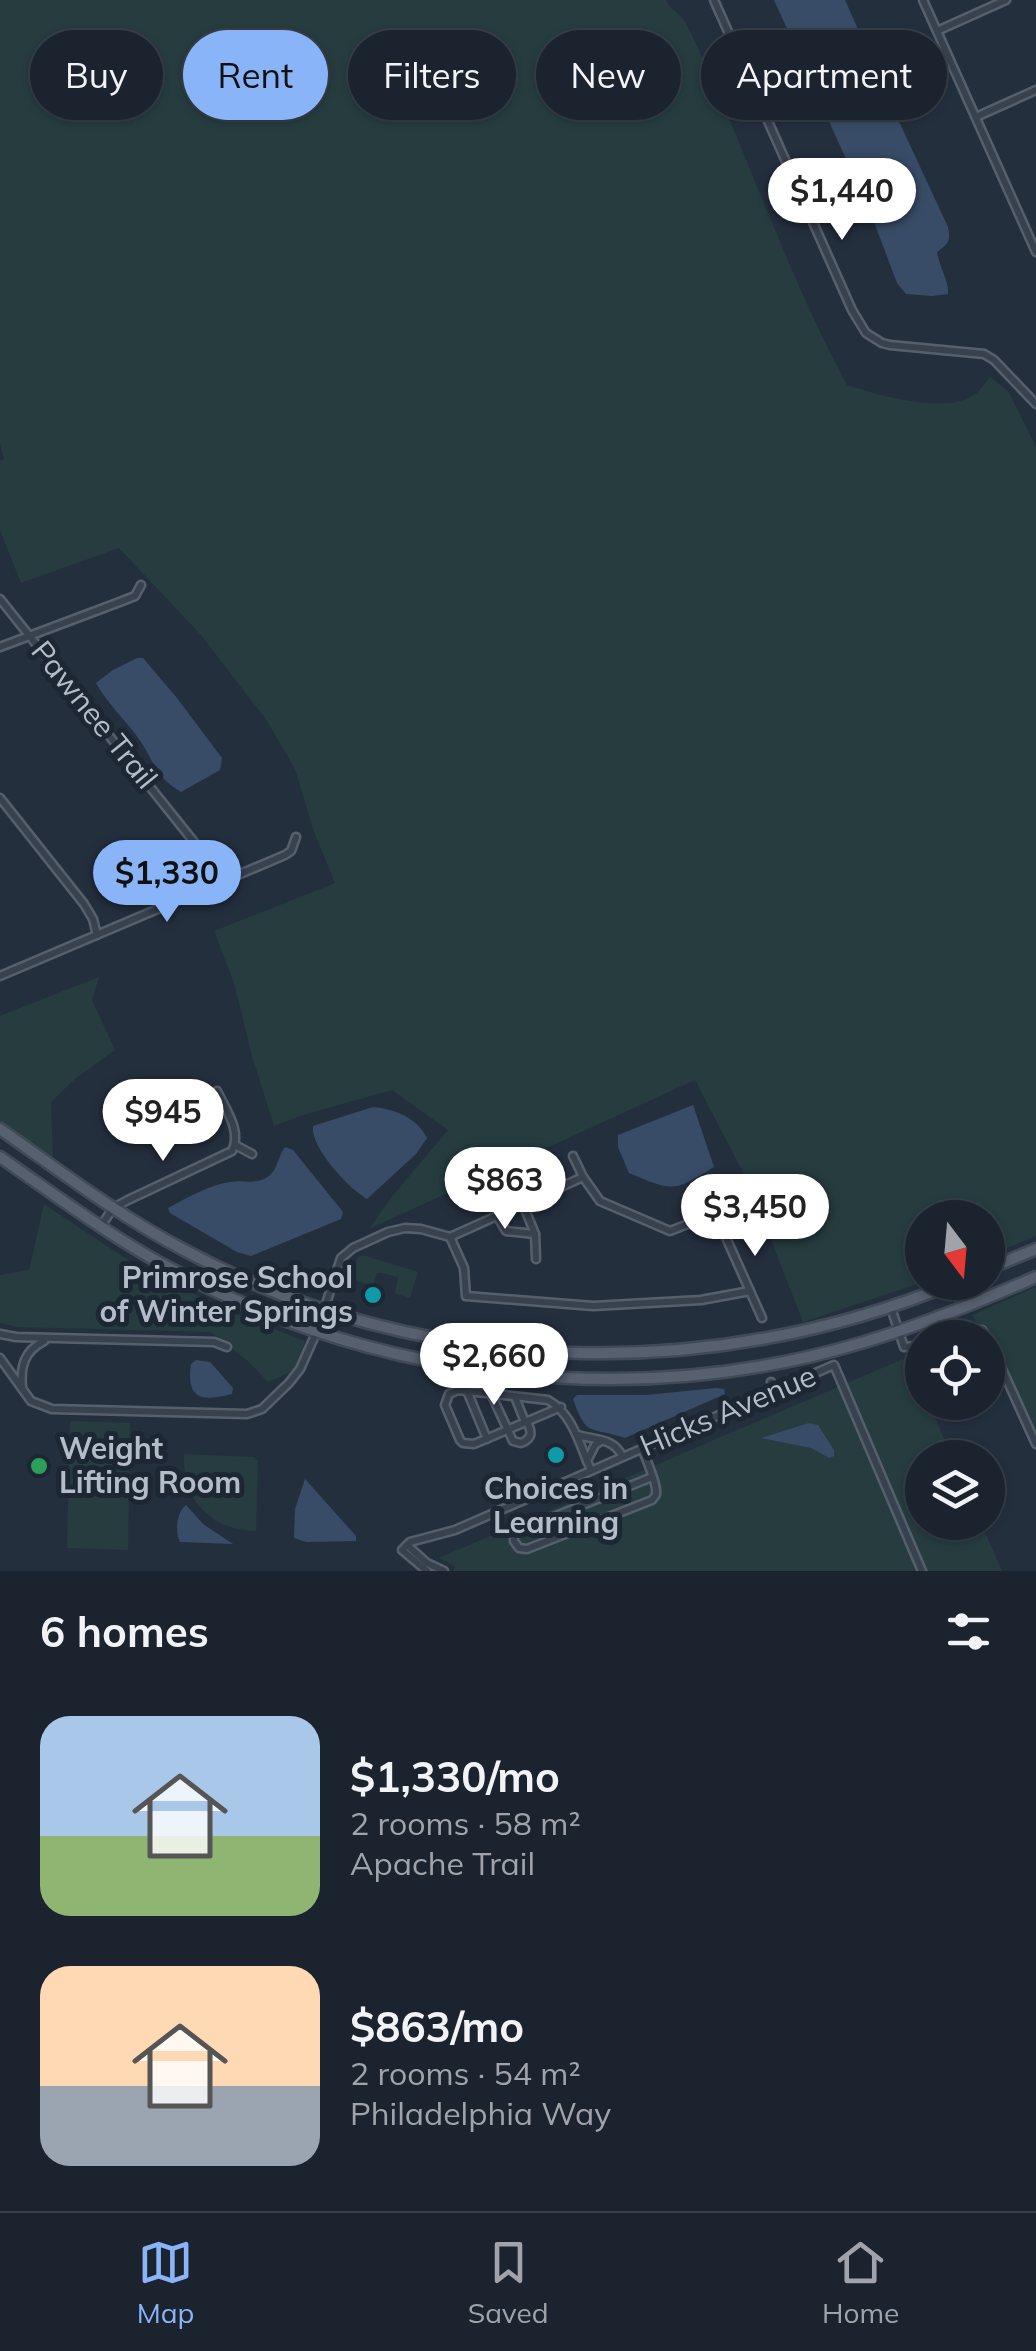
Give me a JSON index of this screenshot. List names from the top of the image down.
{
  "streets": {
    "street": ["Pawnee Trail", "Hicks Avenue"]
  },
  "places": ["Primrose School of Winter Springs", "Choices in Learning", "Weight Lifting Room"],
  "north": "bottom",
  "page": {
    "chip": [
      "Buy",
      "Rent",
      "Filters",
      "New",
      "Apartment"
    ],
    "price": [
      "$1,440",
      "$1,330",
      "$945",
      "$863",
      "$3,450",
      "$2,660"
    ],
    "heading": "6 homes",
    "list": [
      {
        "name": "$1,330/mo",
        "note": "2 rooms · 58 m² · Apache Trail"
      },
      {
        "name": "$863/mo",
        "note": "2 rooms · 54 m² · Philadelphia Way"
      }
    ],
    "tabs": ["Map", "Saved", "Home"]
  }
}
